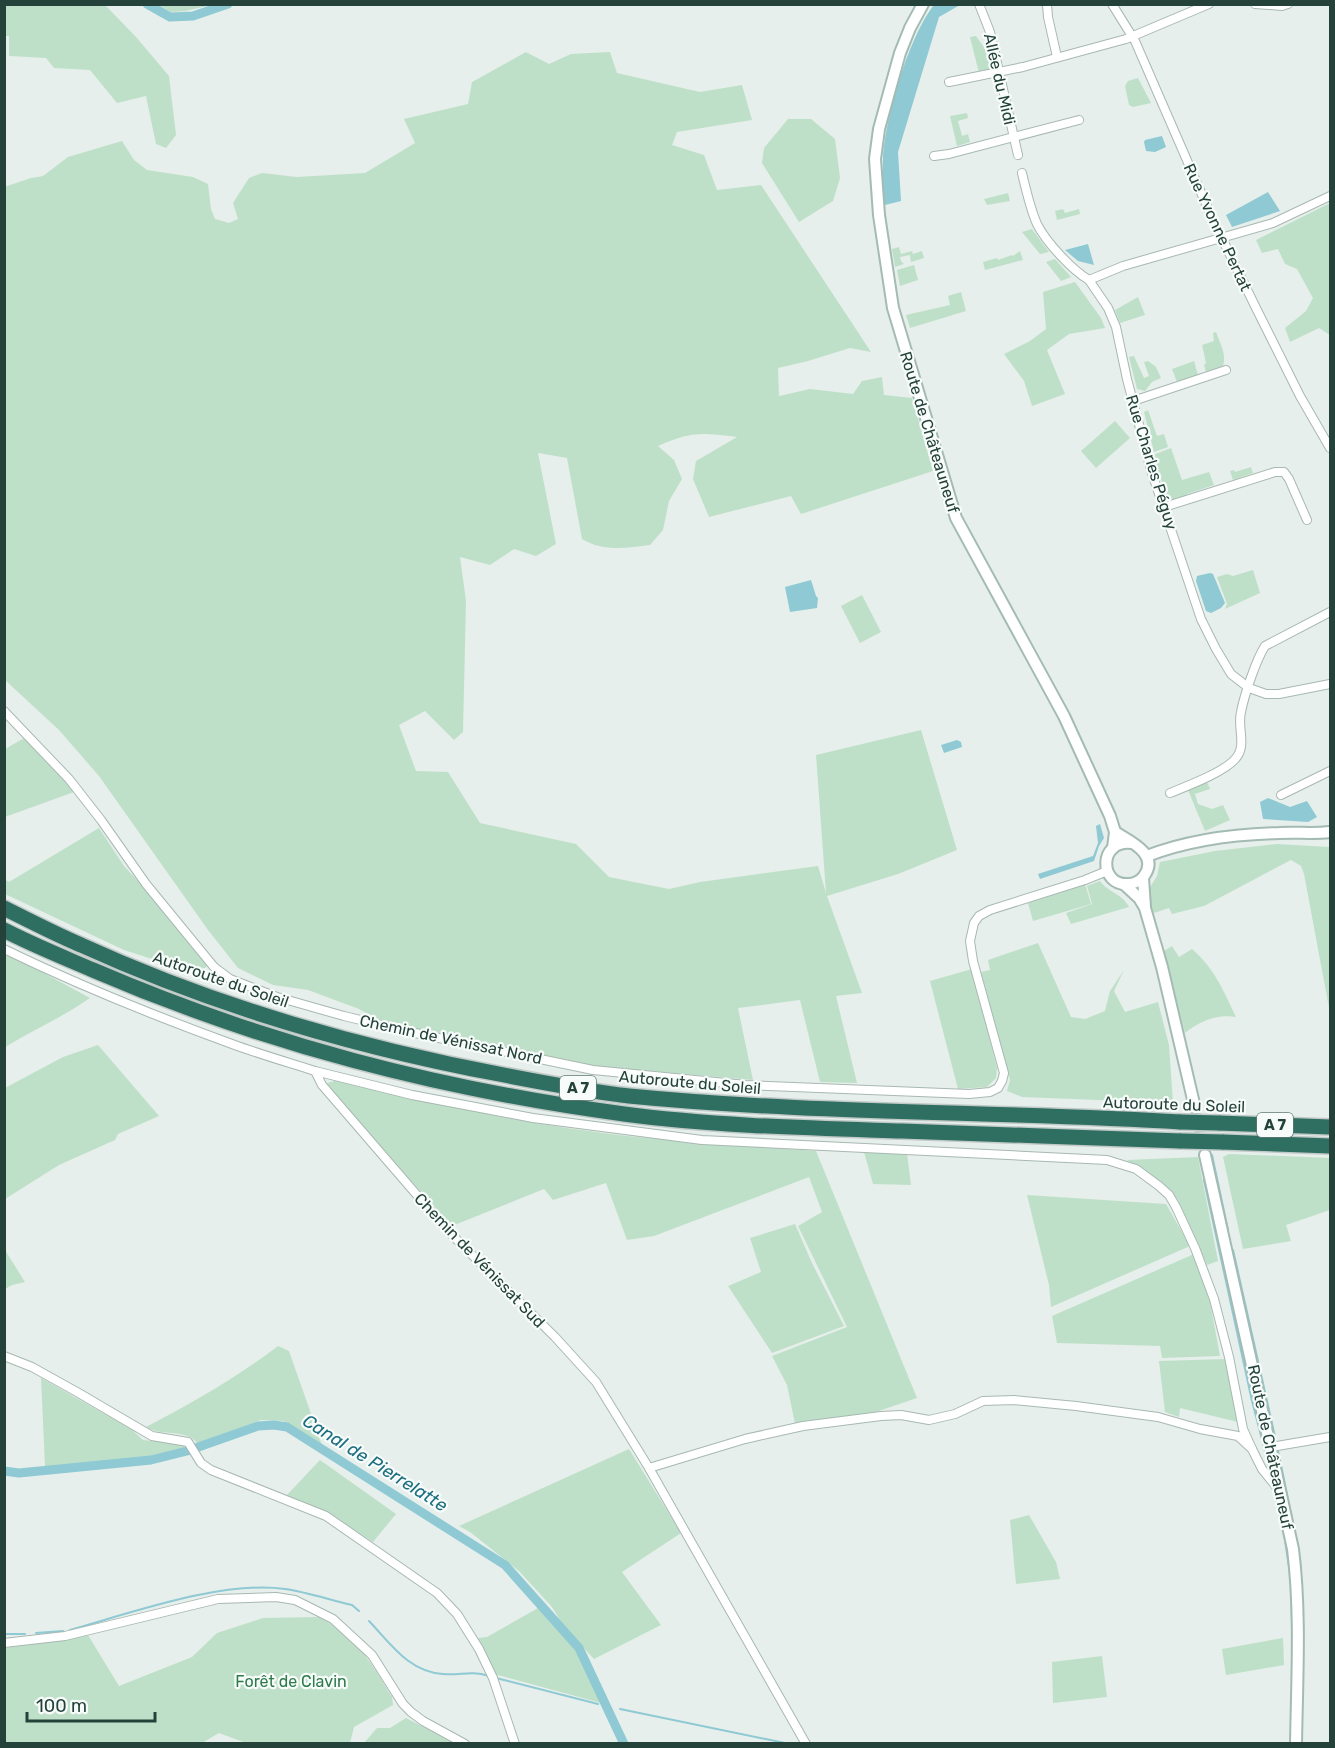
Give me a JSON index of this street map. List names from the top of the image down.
{
  "streets": {
    "highway": ["Autoroute du Soleil", "A 7"],
    "main road": ["Route de Châteauneuf"],
    "street": [
      "Allée du Midi",
      "Rue Yvonne Pertat",
      "Rue Charles Péguy",
      "Chemin de Vénissat Nord",
      "Chemin de Vénissat Sud"
    ]
  },
  "crossings": [
    ["Route de Châteauneuf", "Chemin de Vénissat Nord"]
  ],
  "water": ["Canal de Pierrelatte"],
  "parks": ["Forêt de Clavin"],
  "scale_bar": "100 m"
}
